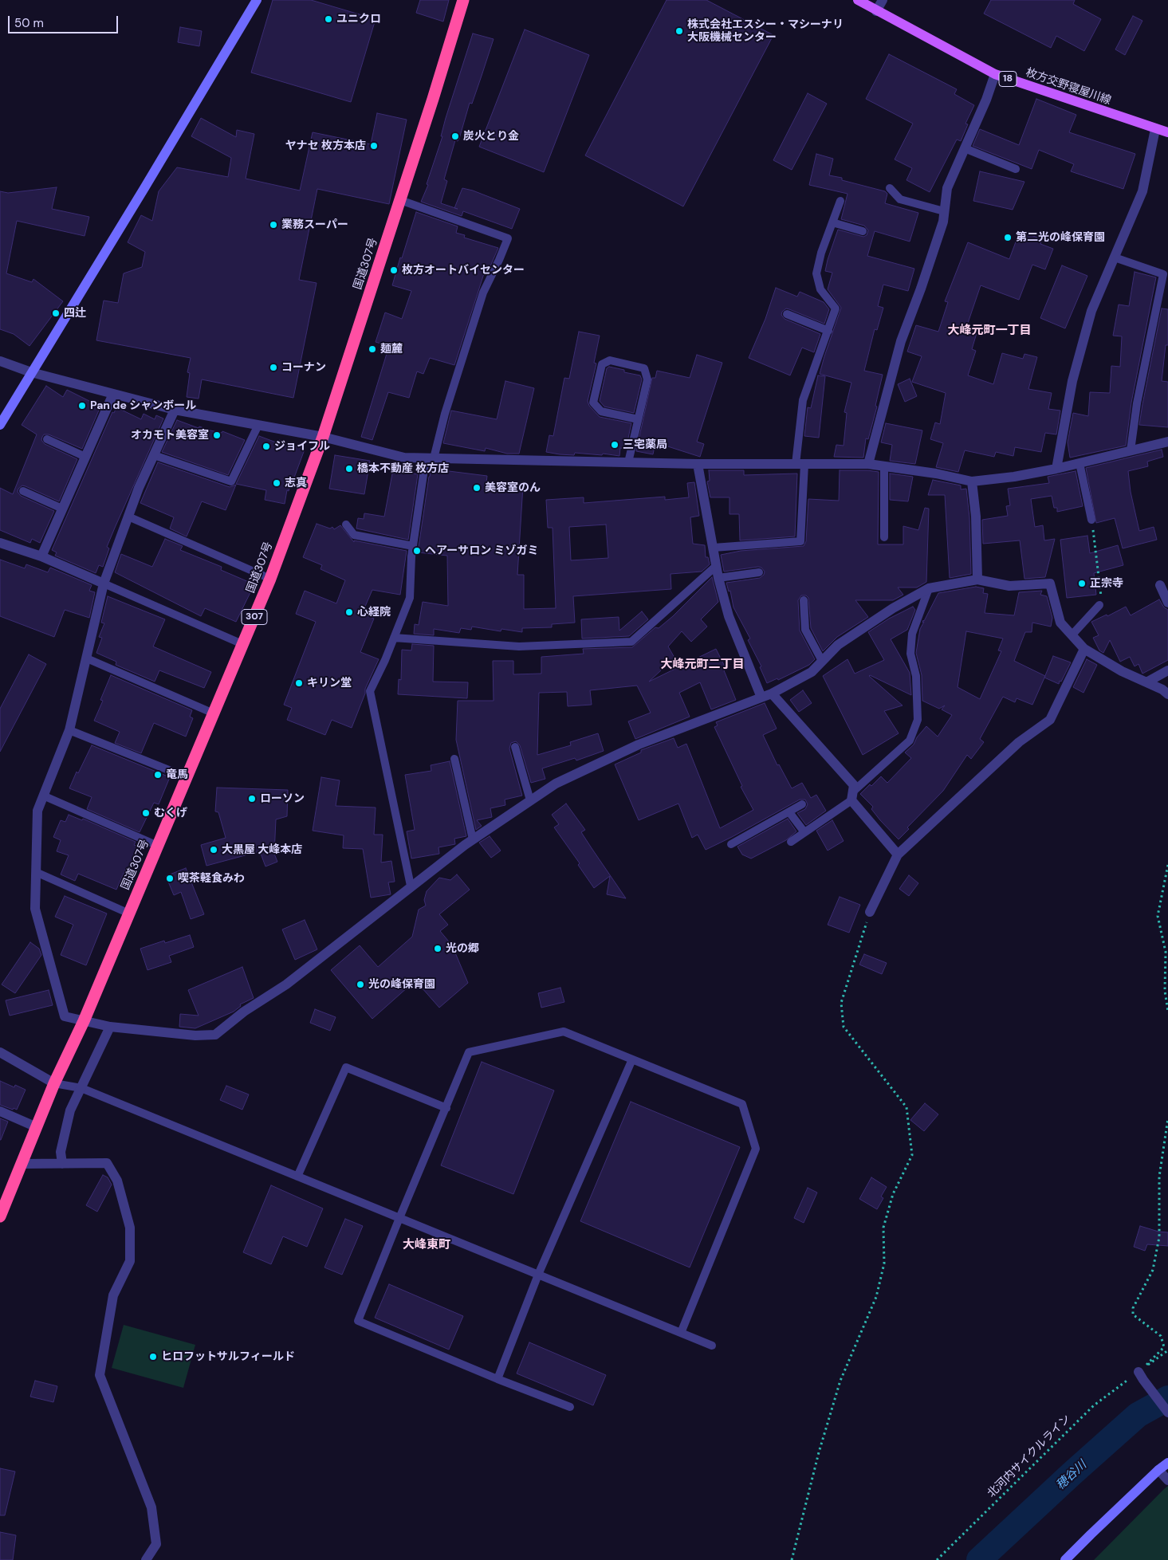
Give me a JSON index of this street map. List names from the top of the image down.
{
  "streets": {
    "highway": ["国道307号", "307"],
    "main road": ["18", "枚方交野寝屋川線"],
    "path": ["北河内サイクルライン"]
  },
  "districts": ["大峰元町一丁目", "大峰元町二丁目", "大峰東町"],
  "water": ["穂谷川"],
  "places": [
    "ユニクロ",
    "株式会社エスシー・マシーナリ 大阪機械センター",
    "炭火とり金",
    "ヤナセ 枚方本店",
    "業務スーパー",
    "第二光の峰保育園",
    "枚方オートバイセンター",
    "四辻",
    "麺麓",
    "コーナン",
    "Pan de シャンボール",
    "オカモト美容室",
    "三宅薬局",
    "ジョイフル",
    "橋本不動産 枚方店",
    "志真",
    "美容室のん",
    "ヘアーサロン ミゾガミ",
    "正宗寺",
    "心経院",
    "キリン堂",
    "竜馬",
    "ローソン",
    "むくげ",
    "大黒屋 大峰本店",
    "喫茶軽食みわ",
    "光の郷",
    "光の峰保育園",
    "ヒロフットサルフィールド"
  ],
  "scale_bar": "50 m"
}
